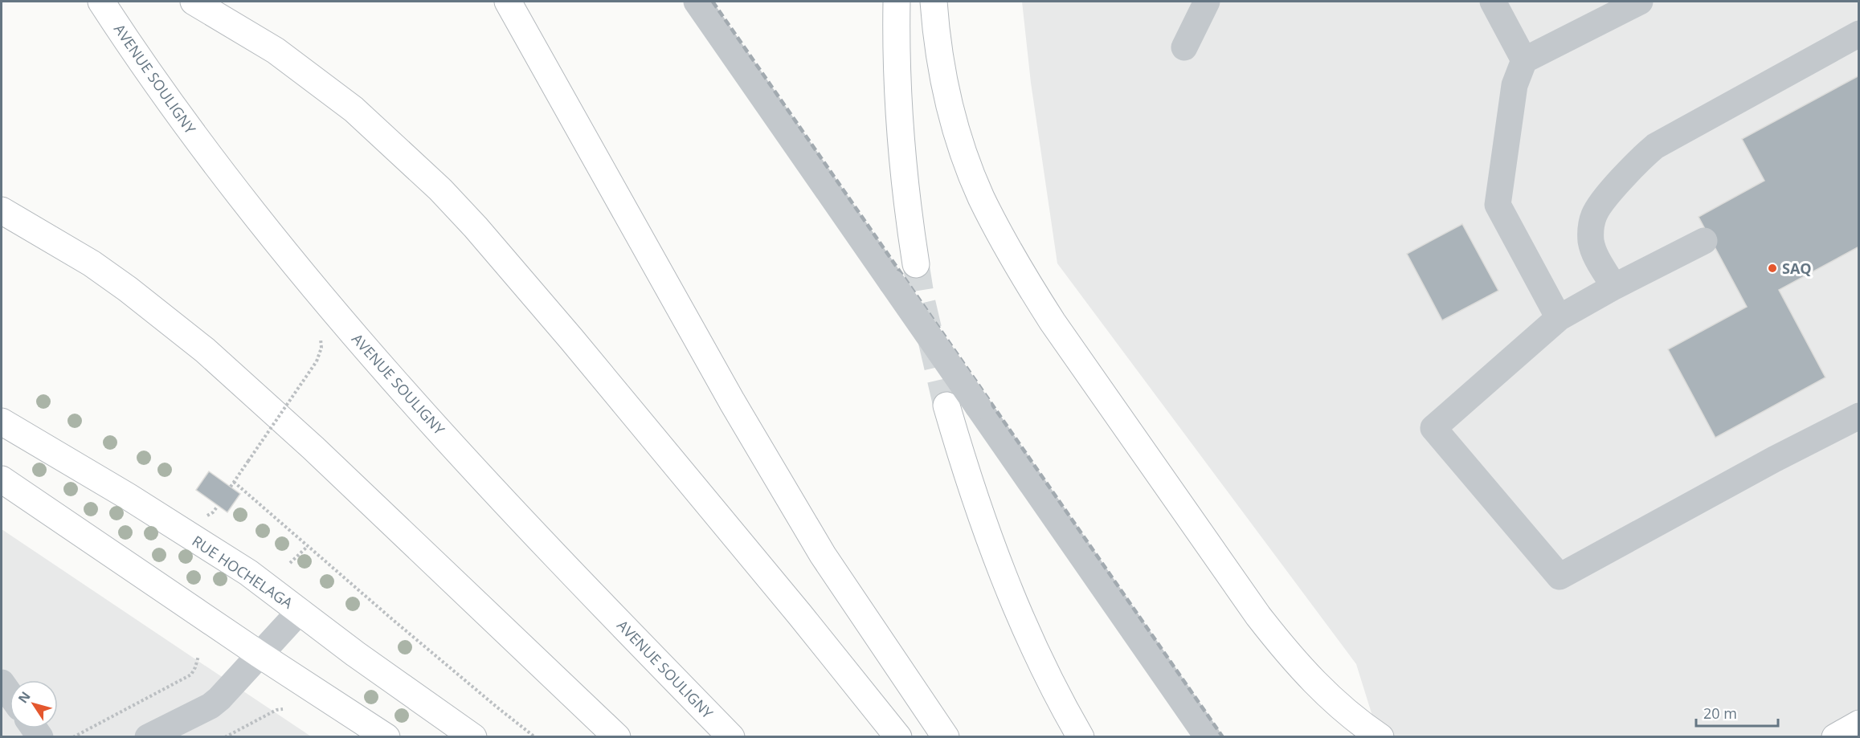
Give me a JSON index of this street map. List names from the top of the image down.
{
  "streets": {
    "main road": ["AVENUE SOULIGNY", "RUE HOCHELAGA"]
  },
  "places": ["SAQ"],
  "scale_bar": "20 m",
  "north": "top left"
}
